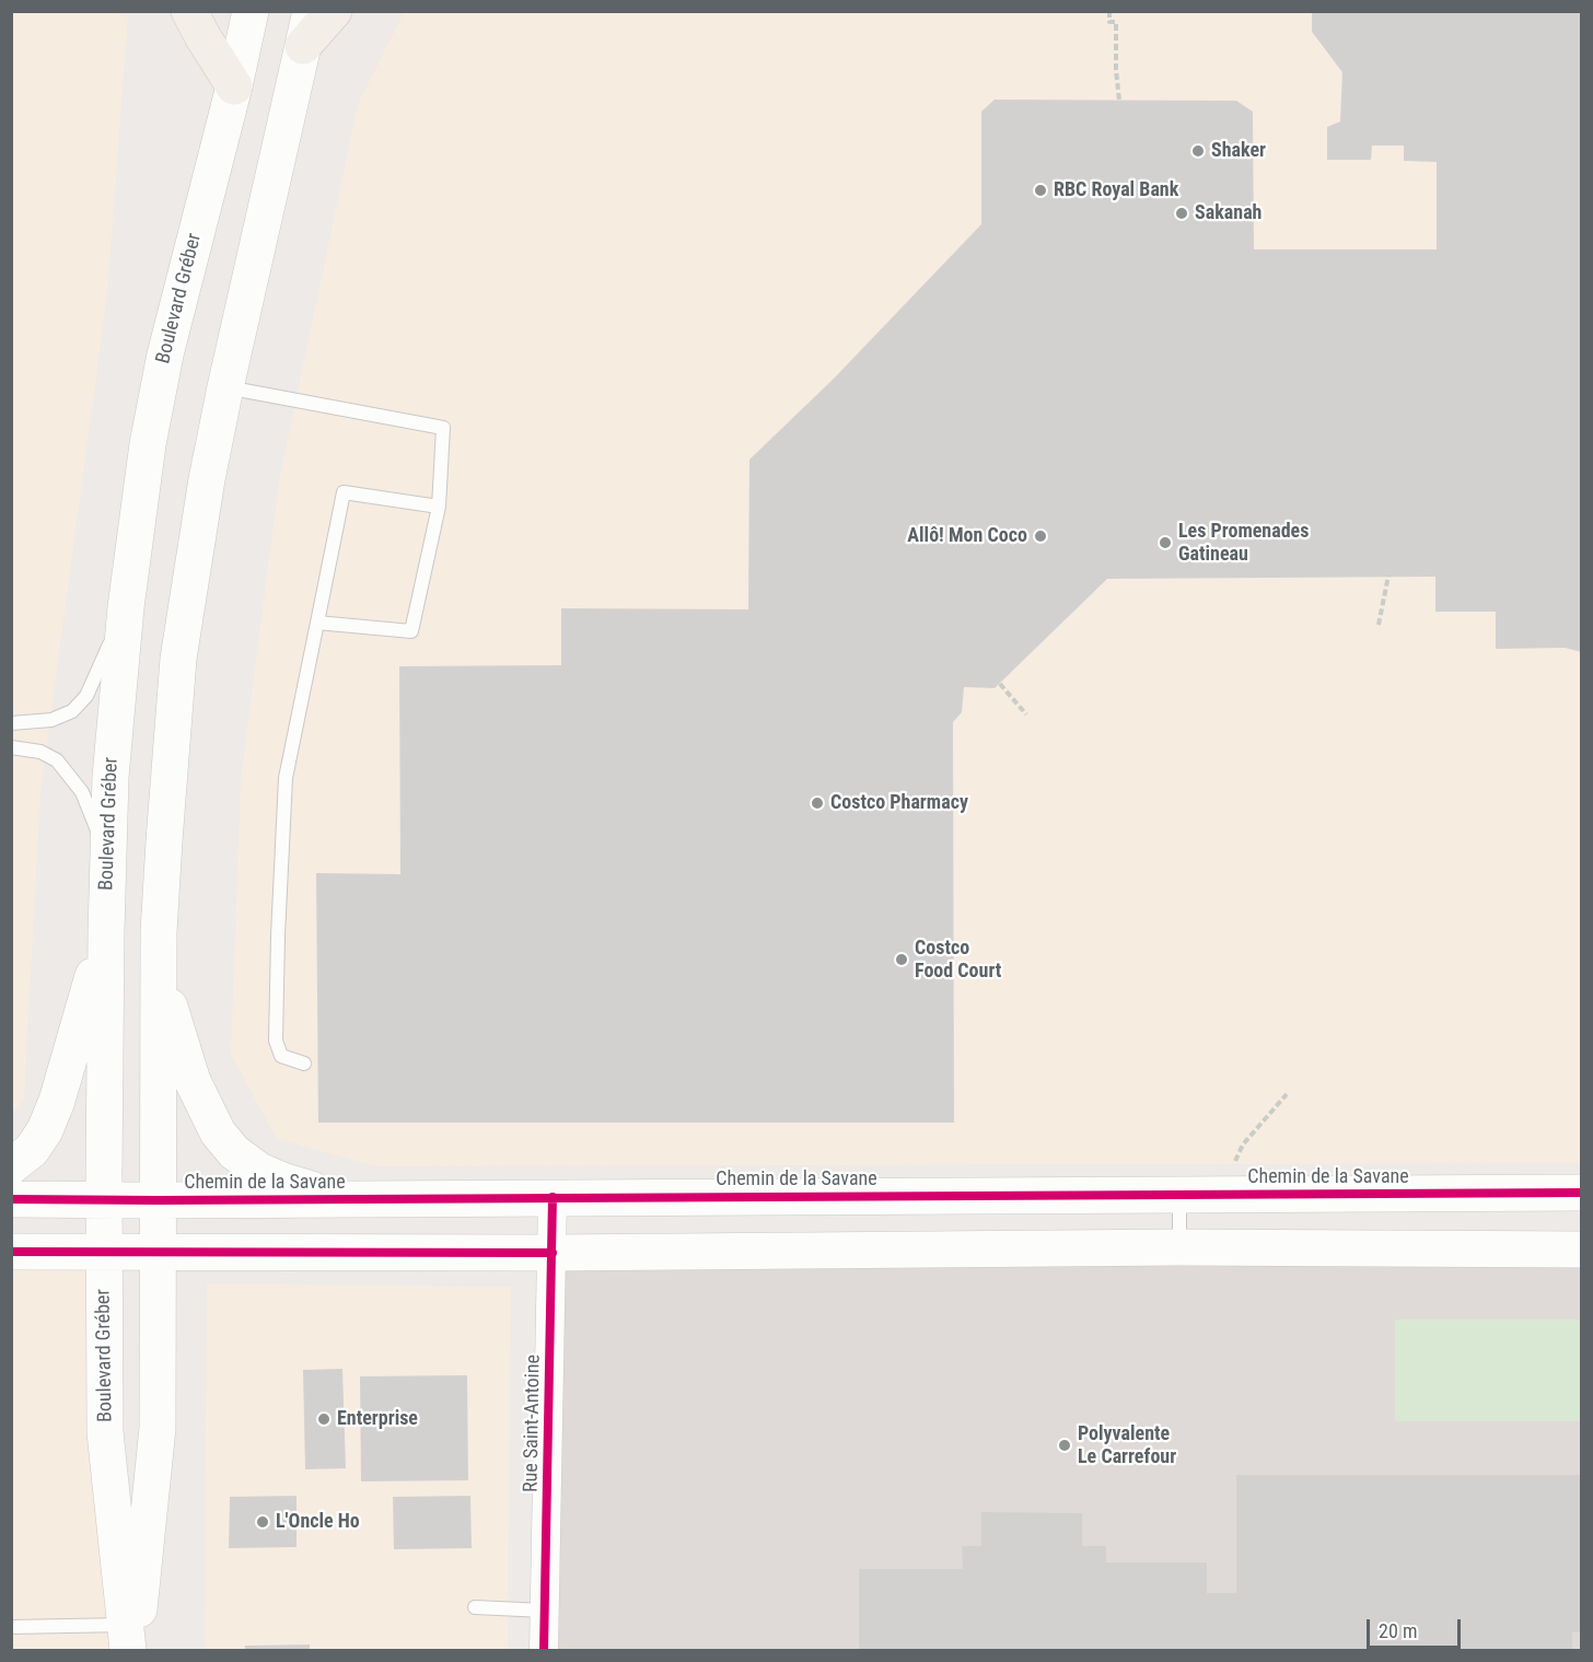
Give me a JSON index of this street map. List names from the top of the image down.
{
  "streets": {
    "main road": ["Boulevard Gréber", "Chemin de la Savane"],
    "street": ["Rue Saint-Antoine"]
  },
  "crossings": [
    ["Boulevard Gréber", "Chemin de la Savane"],
    ["Chemin de la Savane", "Rue Saint-Antoine"]
  ],
  "places": [
    "Shaker",
    "RBC Royal Bank",
    "Sakanah",
    "Allô! Mon Coco",
    "Les Promenades Gatineau",
    "Costco Pharmacy",
    "Costco Food Court",
    "Enterprise",
    "Polyvalente Le Carrefour",
    "L'Oncle Ho"
  ],
  "scale_bar": "20 m"
}
